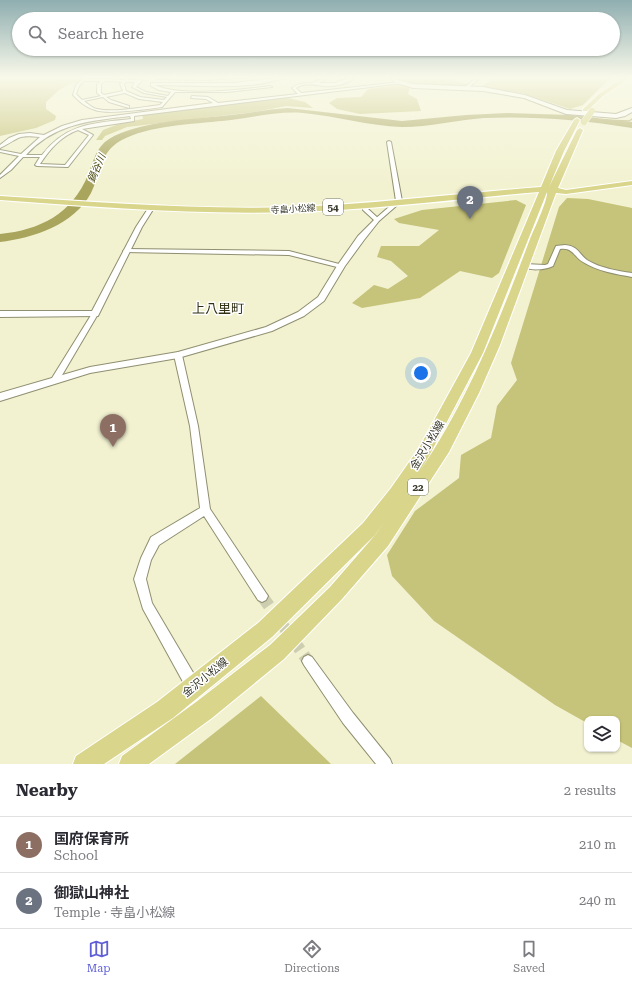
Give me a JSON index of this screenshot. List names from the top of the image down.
{
  "streets": {
    "main road": [
      "54",
      "寺畠小松線",
      "金沢小松線",
      "22"
    ]
  },
  "crossings": [
    ["寺畠小松線", "金沢小松線"]
  ],
  "districts": ["上八里町"],
  "water": ["鍋谷川"],
  "page": {
    "search": "Search here",
    "pins": ["2", "1"],
    "heading": ["Nearby", "2 results"],
    "list": [
      {
        "mark": "1",
        "name": "国府保育所",
        "note": "School",
        "value": "210 m"
      },
      {
        "mark": "2",
        "name": "御獄山神社",
        "note": "Temple · 寺畠小松線",
        "value": "240 m"
      }
    ],
    "nav": ["Map", "Directions", "Saved"]
  }
}
